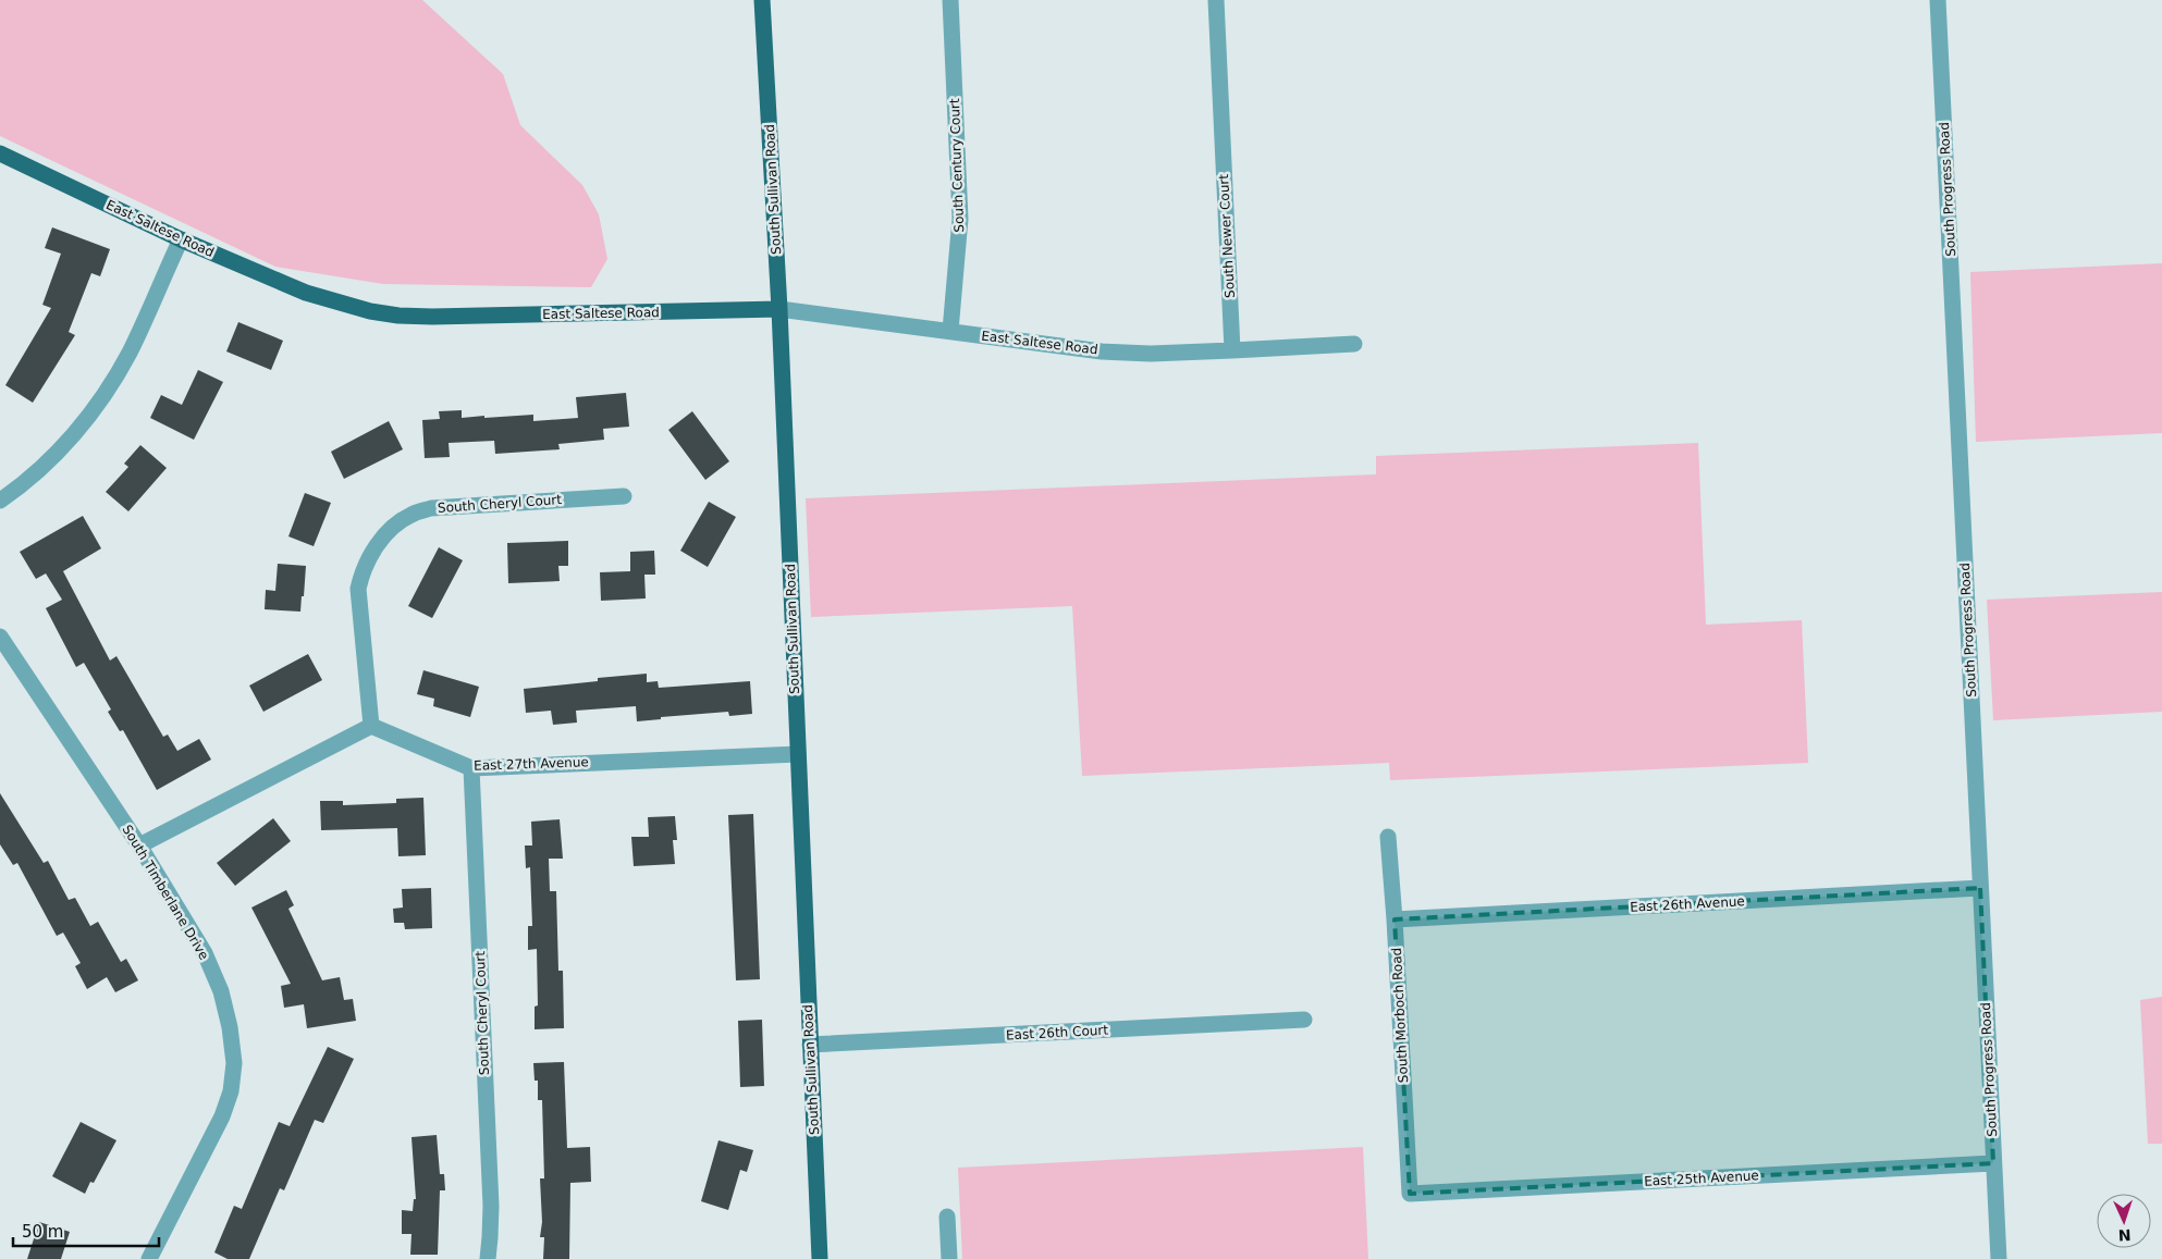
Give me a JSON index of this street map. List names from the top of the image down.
{
  "streets": {
    "main road": ["South Sullivan Road", "East Saltese Road"],
    "street": [
      "South Century Court",
      "South Progress Road",
      "South Newer Court",
      "South Cheryl Court",
      "East 27th Avenue",
      "South Timberlane Drive",
      "East 26th Avenue",
      "South Morboch Road",
      "East 26th Court",
      "East 25th Avenue"
    ]
  },
  "crossings": [
    ["South Century Court", "East Saltese Road"],
    ["South Sullivan Road", "East Saltese Road"],
    ["South Sullivan Road", "East 27th Avenue"],
    ["South Sullivan Road", "East 26th Court"],
    ["South Progress Road", "East 26th Avenue"],
    ["South Progress Road", "East 25th Avenue"],
    ["East Saltese Road", "South Newer Court"],
    ["South Cheryl Court", "East 27th Avenue"],
    ["East 26th Avenue", "South Morboch Road"],
    ["South Morboch Road", "East 25th Avenue"]
  ],
  "scale_bar": "50 m",
  "north": "bottom"
}
